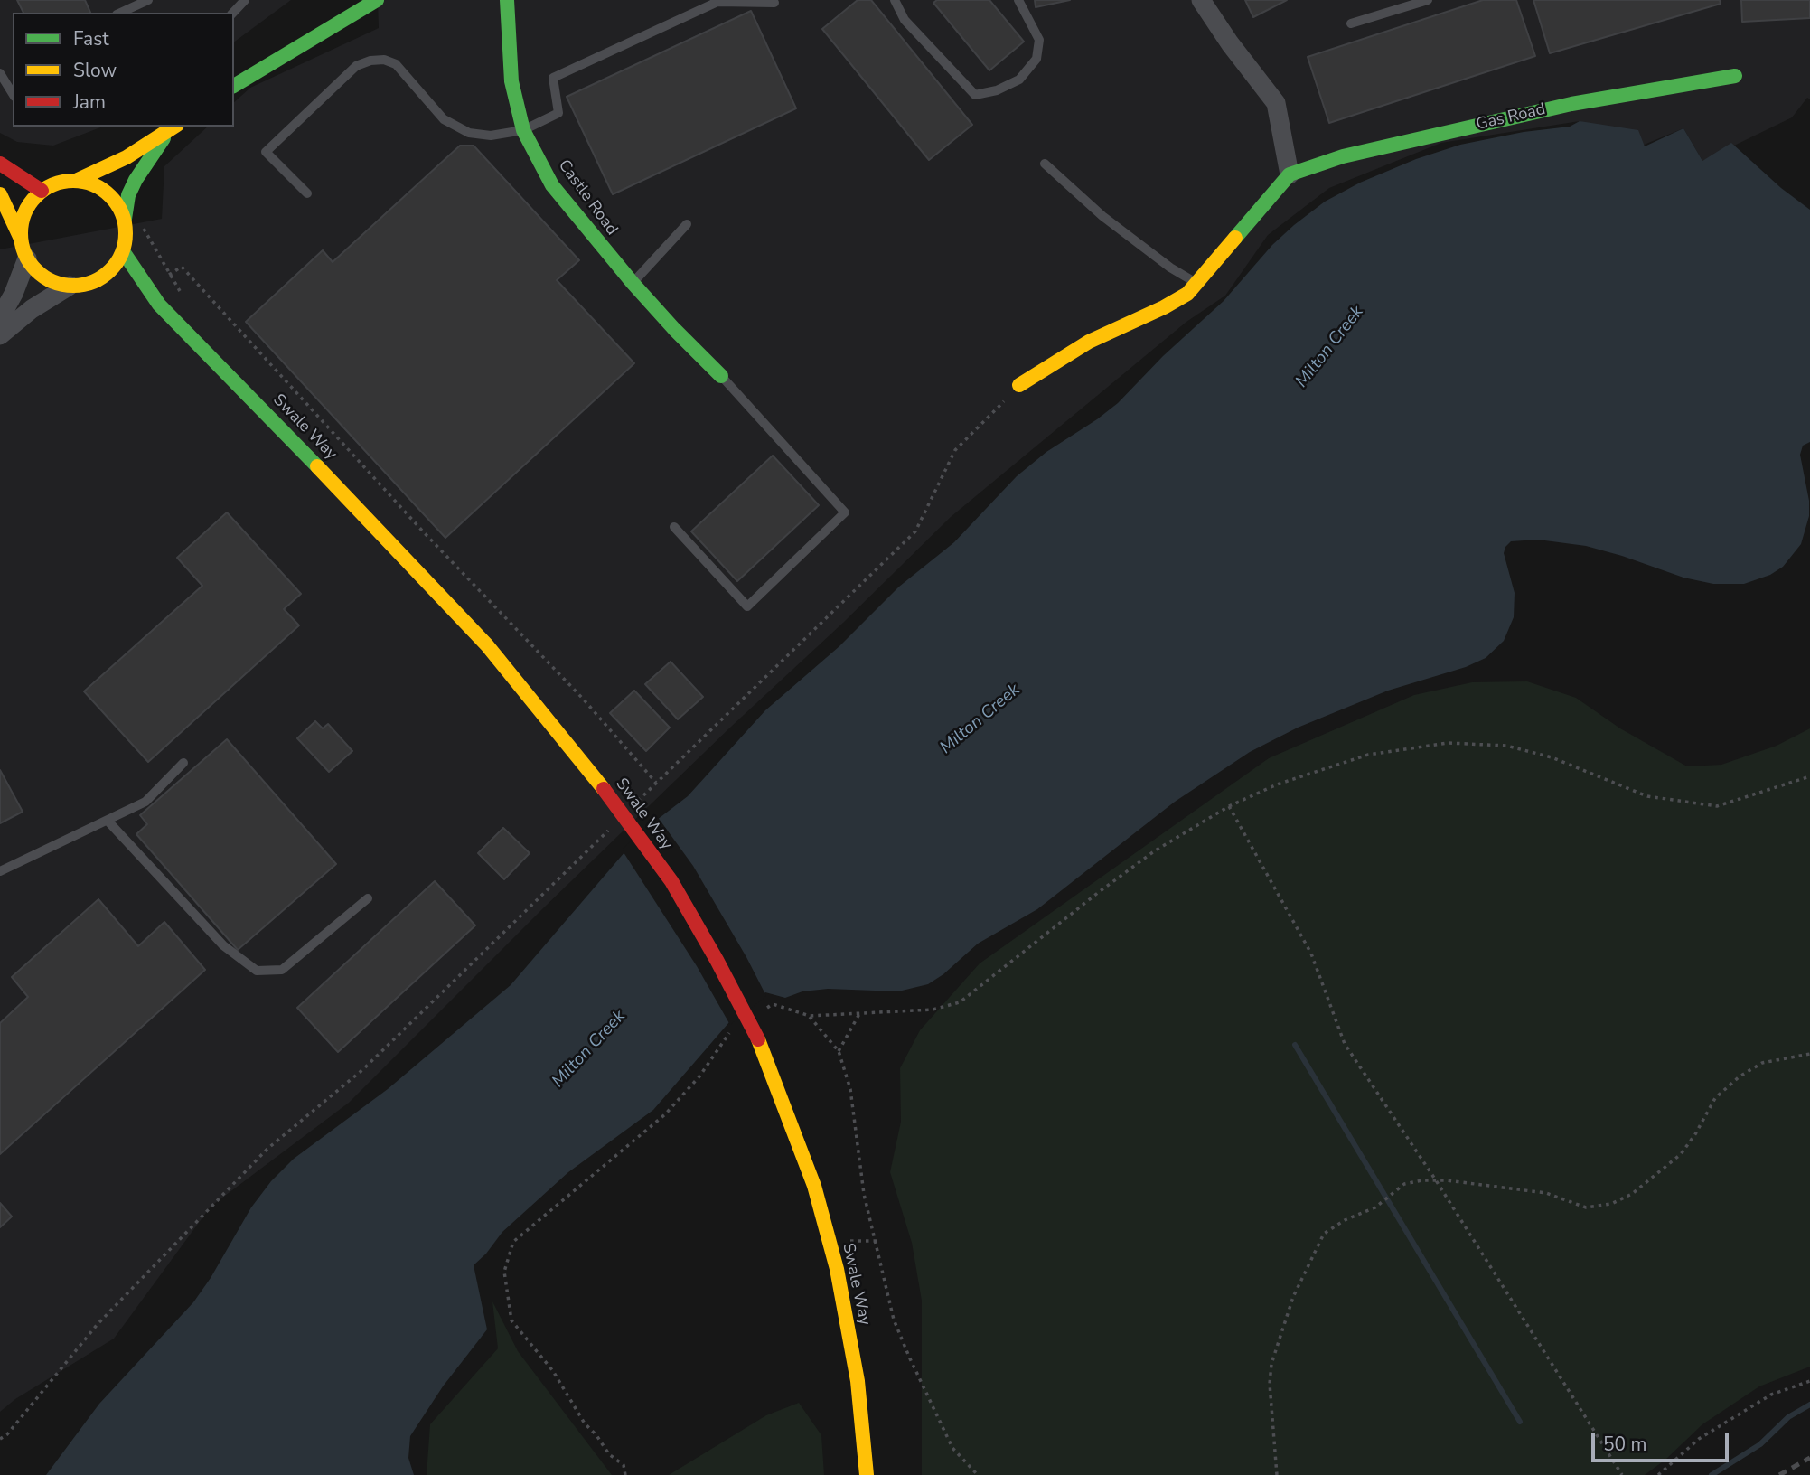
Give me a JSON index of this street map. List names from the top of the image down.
{
  "streets": {
    "main road": ["Gas Road", "Castle Road", "Swale Way"]
  },
  "water": ["Milton Creek"],
  "legend": ["Fast", "Slow", "Jam"],
  "scale_bar": "50 m"
}
